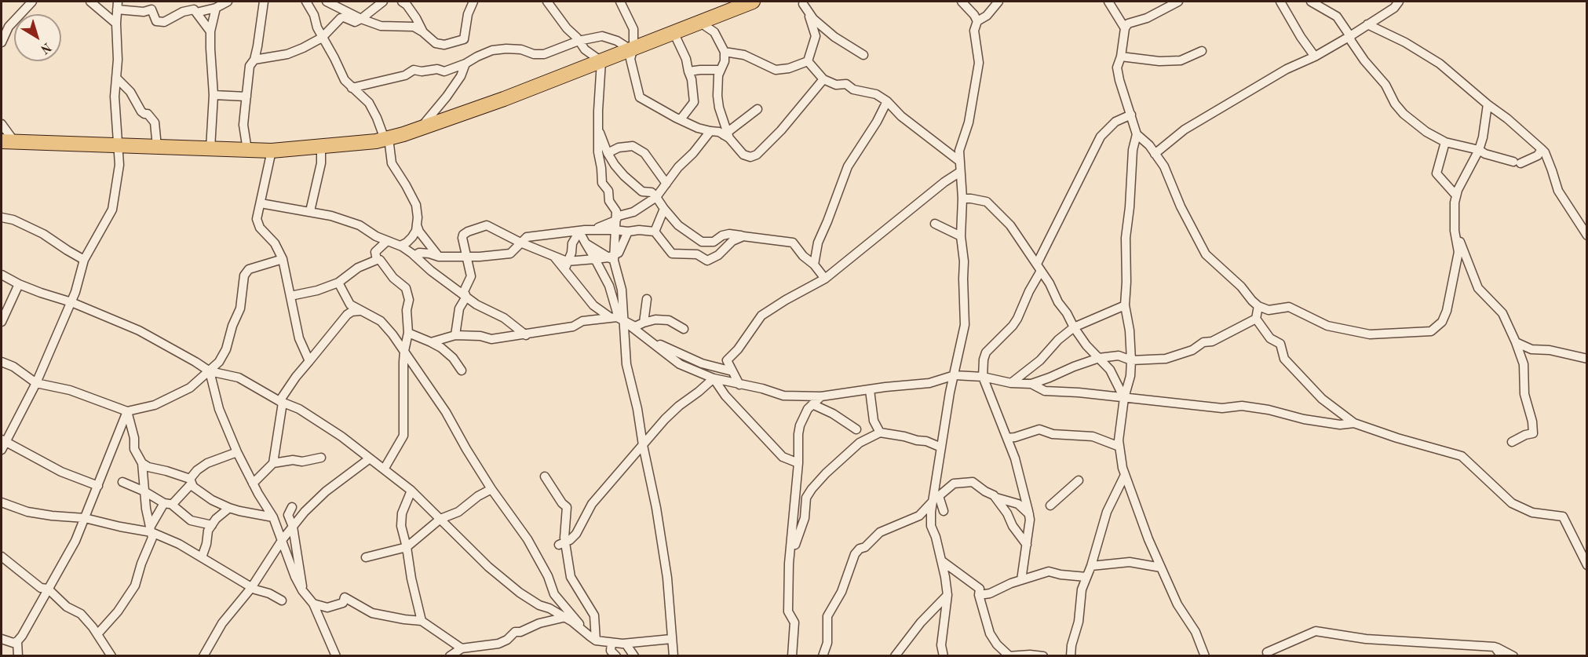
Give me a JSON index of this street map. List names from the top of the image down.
{
  "north": "bottom right"
}
